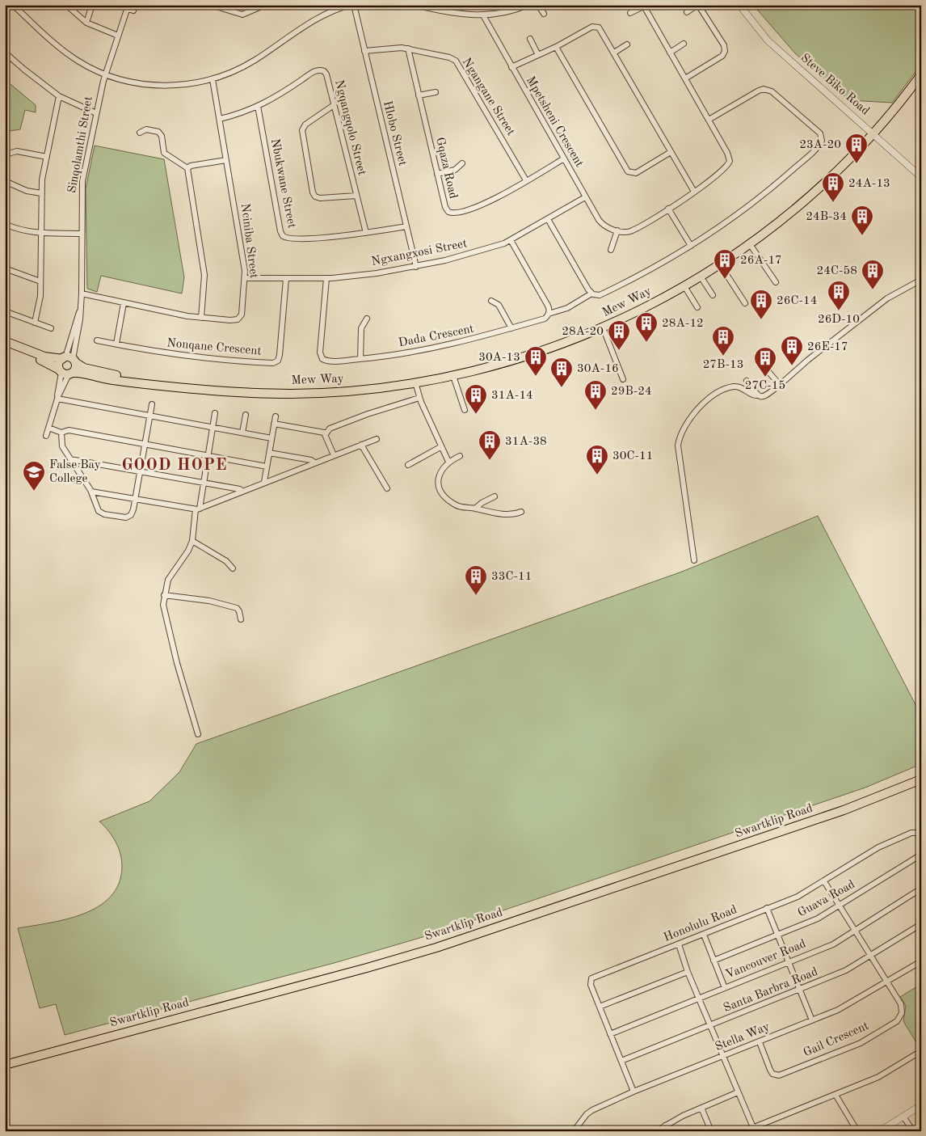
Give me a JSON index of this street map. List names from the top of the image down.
{
  "streets": {
    "main road": ["Mew Way", "Swartklip Road"],
    "street": [
      "Steve Biko Road",
      "Ngangane Street",
      "Mpetsheni Crescent",
      "Ngqangqolo Street",
      "Hlobo Street",
      "Sinqolamthi Street",
      "Gqaza Road",
      "Nbukwane Street",
      "Nciniba Street",
      "Ngxangxosi Street",
      "Dada Crescent",
      "Nonqane Crescent",
      "Guava Road",
      "Honolulu Road",
      "Vancouver Road",
      "Santa Barbra Road",
      "Stella Way",
      "Gail Crescent"
    ]
  },
  "crossings": [
    ["Steve Biko Road", "Mew Way"],
    ["Ngangane Street", "Hlobo Street"],
    ["Ngangane Street", "Gqaza Road"],
    ["Mpetsheni Crescent", "Gqaza Road"],
    ["Mpetsheni Crescent", "Ngxangxosi Street"],
    ["Ngqangqolo Street", "Nbukwane Street"],
    ["Ngqangqolo Street", "Nciniba Street"],
    ["Hlobo Street", "Nbukwane Street"],
    ["Hlobo Street", "Ngxangxosi Street"],
    ["Sinqolamthi Street", "Nciniba Street"],
    ["Sinqolamthi Street", "Mew Way"],
    ["Nciniba Street", "Ngxangxosi Street"],
    ["Ngxangxosi Street", "Dada Crescent"],
    ["Ngxangxosi Street", "Nonqane Crescent"],
    ["Honolulu Road", "Vancouver Road"],
    ["Honolulu Road", "Santa Barbra Road"],
    ["Honolulu Road", "Stella Way"],
    ["Stella Way", "Gail Crescent"]
  ],
  "districts": ["GOOD HOPE"],
  "places": {
    "building": [
      "23A-20",
      "24A-13",
      "24B-34",
      "26A-17",
      "24C-58",
      "26D-10",
      "26C-14",
      "28A-12",
      "28A-20",
      "27B-13",
      "26E-17",
      "30A-13",
      "27C-15",
      "30A-16",
      "29B-24",
      "31A-14",
      "31A-38",
      "30C-11",
      "33C-11"
    ],
    "school or university": ["False Bay College"]
  }
}
